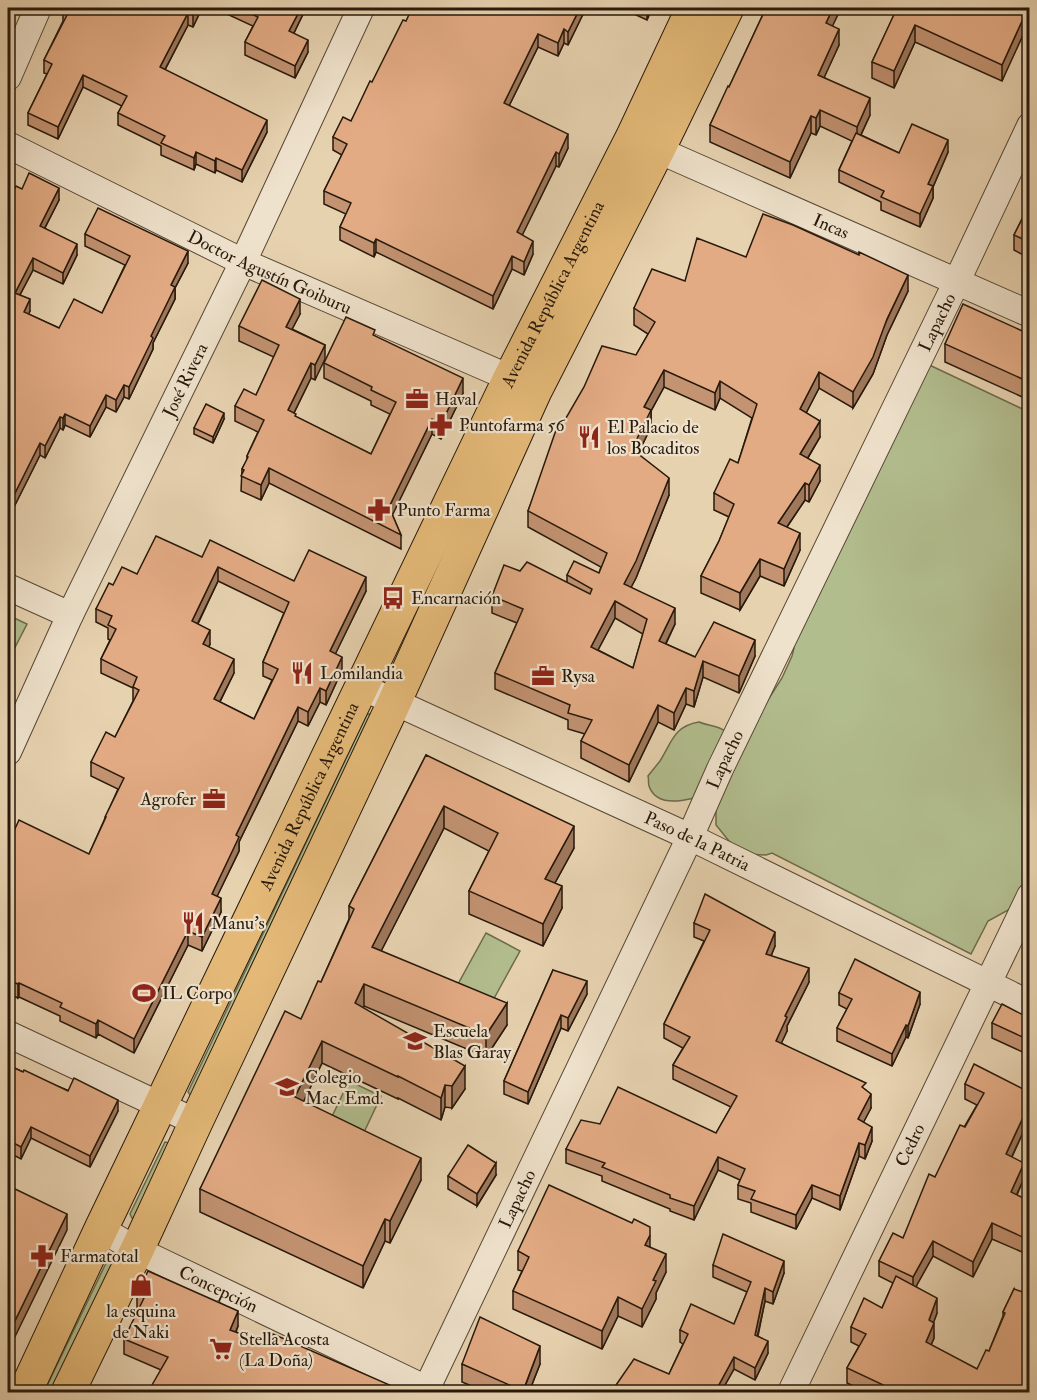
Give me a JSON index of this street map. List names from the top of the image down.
{
  "streets": {
    "highway": ["Avenida República Argentina"],
    "street": [
      "Incas",
      "Doctor Agustín Goiburu",
      "Lapacho",
      "José Rivera",
      "Paso de la Patria",
      "Cedro",
      "Concepción"
    ]
  },
  "crossings": [
    ["Incas", "Avenida República Argentina"],
    ["Incas", "Lapacho"],
    ["Doctor Agustín Goiburu", "Avenida República Argentina"],
    ["Doctor Agustín Goiburu", "José Rivera"],
    ["Avenida República Argentina", "Paso de la Patria"],
    ["Avenida República Argentina", "Concepción"],
    ["Lapacho", "Paso de la Patria"],
    ["Lapacho", "Concepción"],
    ["Paso de la Patria", "Cedro"]
  ],
  "places": {
    "office": ["Haval", "Rysa", "Agrofer"],
    "pharmacy": ["Puntofarma 56", "Punto Farma", "Farmatotal"],
    "restaurant": ["El Palacio de los Bocaditos", "Lomilandia", "Manu's"],
    "bus stop": ["Encarnación"],
    "sports": ["IL Corpo"],
    "school or university": ["Escuela Blas Garay", "Colegio Mac. Emd."],
    "shop": ["la esquina de Naki"],
    "supermarket": ["Stella Acosta (La Doña)"]
  }
}
